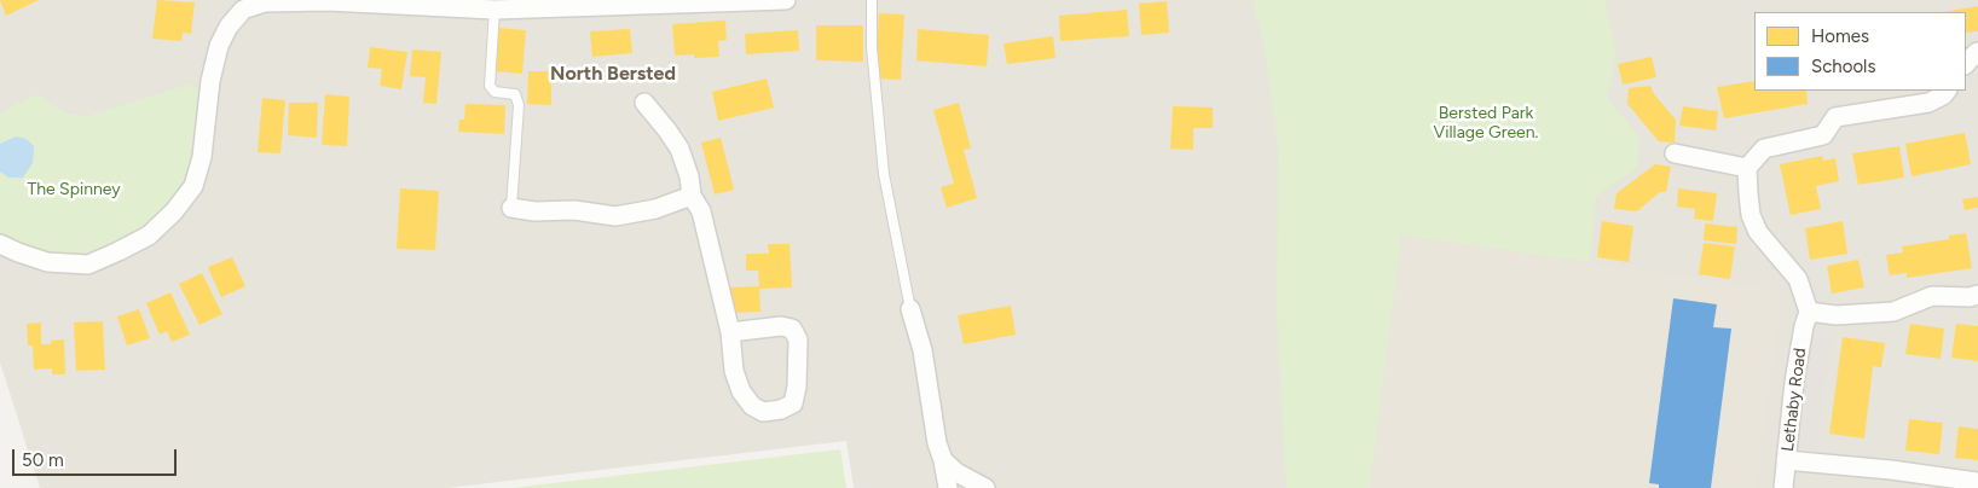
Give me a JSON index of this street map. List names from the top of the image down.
{
  "streets": {
    "street": ["Lethaby Road"]
  },
  "districts": ["North Bersted"],
  "parks": ["Bersted Park Village Green.", "The Spinney"],
  "legend": ["Homes", "Schools"],
  "scale_bar": "50 m"
}
